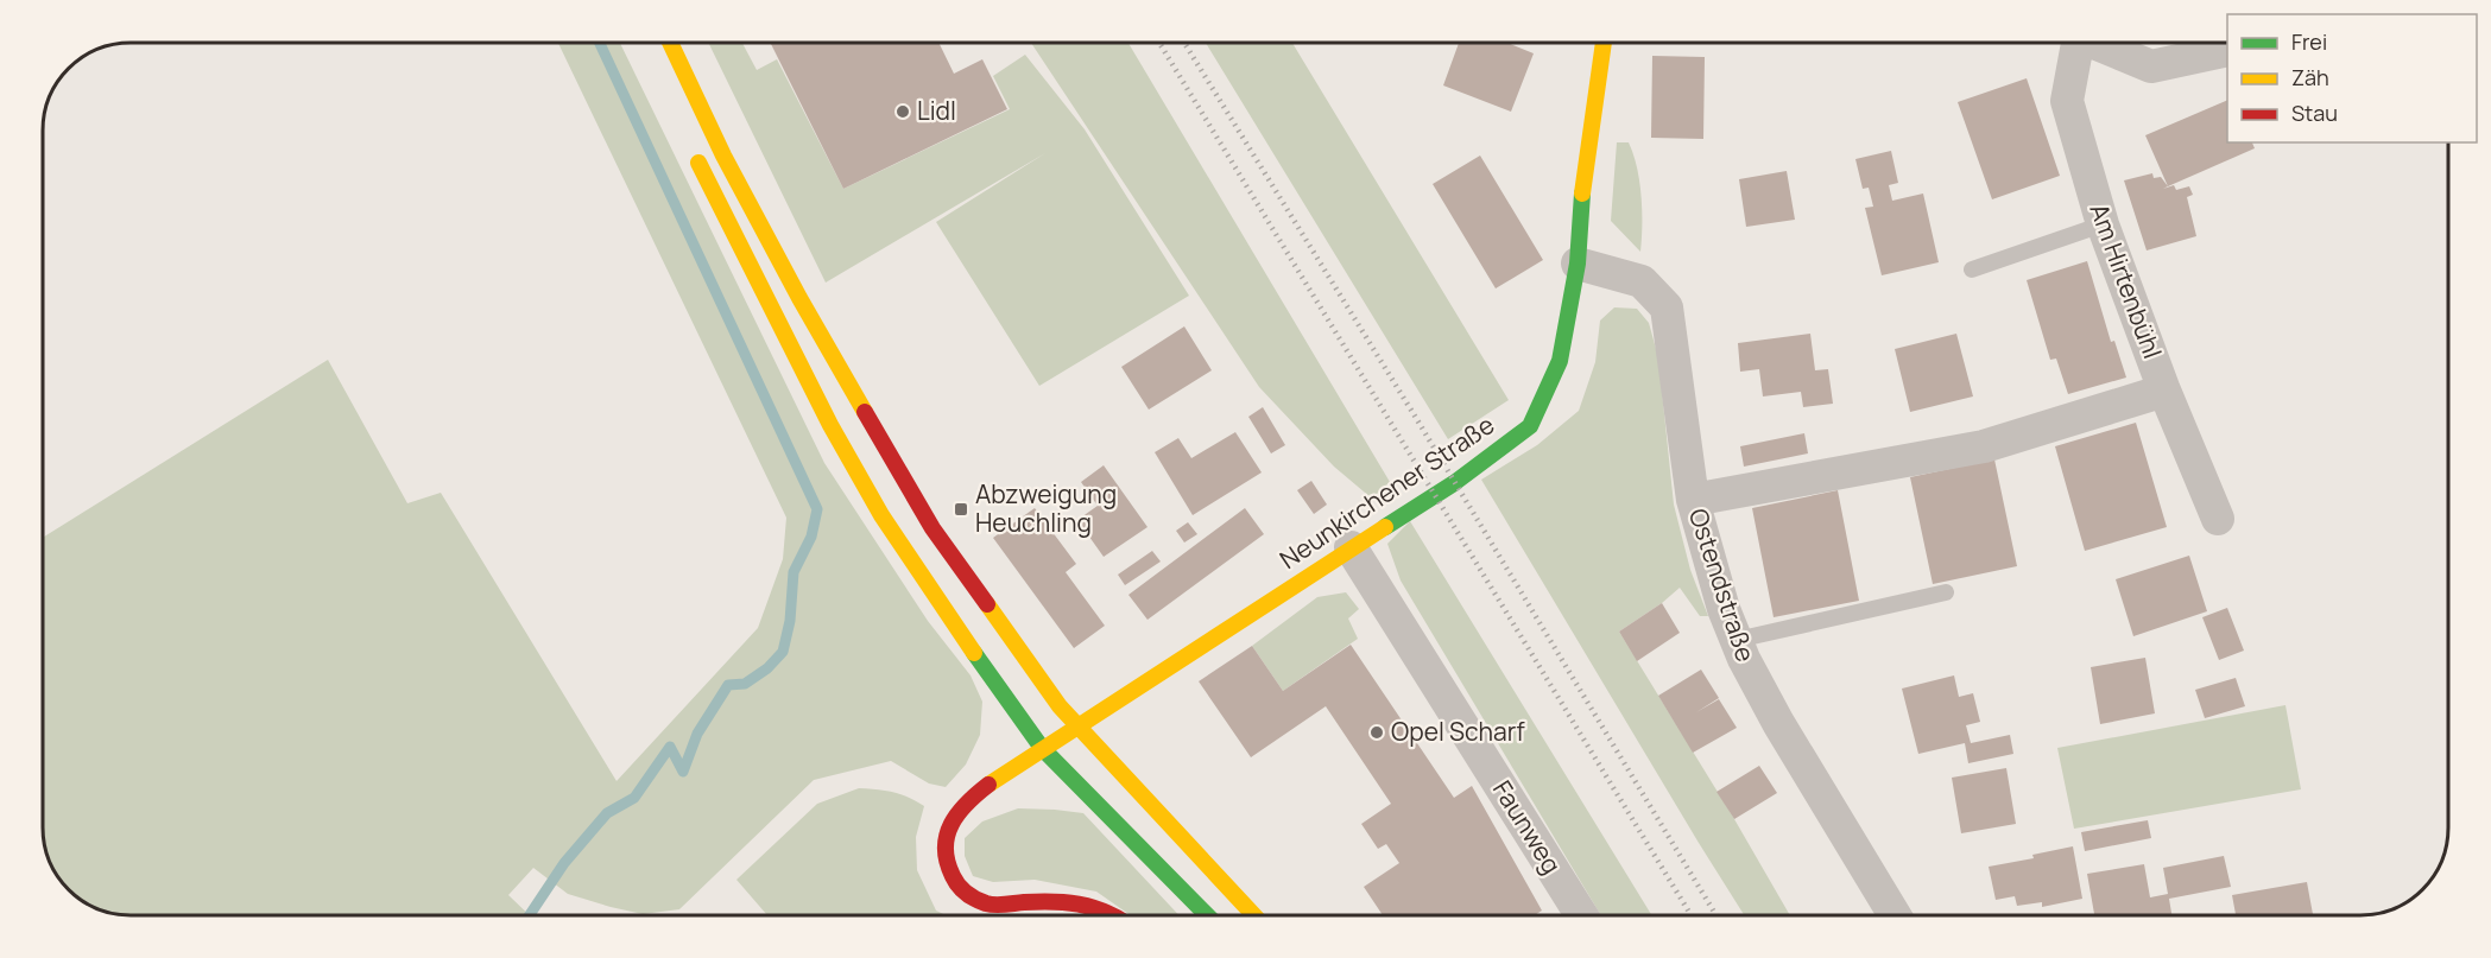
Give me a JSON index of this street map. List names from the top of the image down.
{
  "streets": {
    "main road": ["Neunkirchener Straße"],
    "street": ["Am Hirtenbühl", "Ostendstraße", "Faunweg"]
  },
  "crossings": [
    ["Neunkirchener Straße", "Ostendstraße"],
    ["Neunkirchener Straße", "Faunweg"]
  ],
  "places": {
    "other": ["Lidl", "Opel Scharf"],
    "transit": ["Abzweigung Heuchling"]
  },
  "legend": ["Frei", "Zäh", "Stau"]
}
